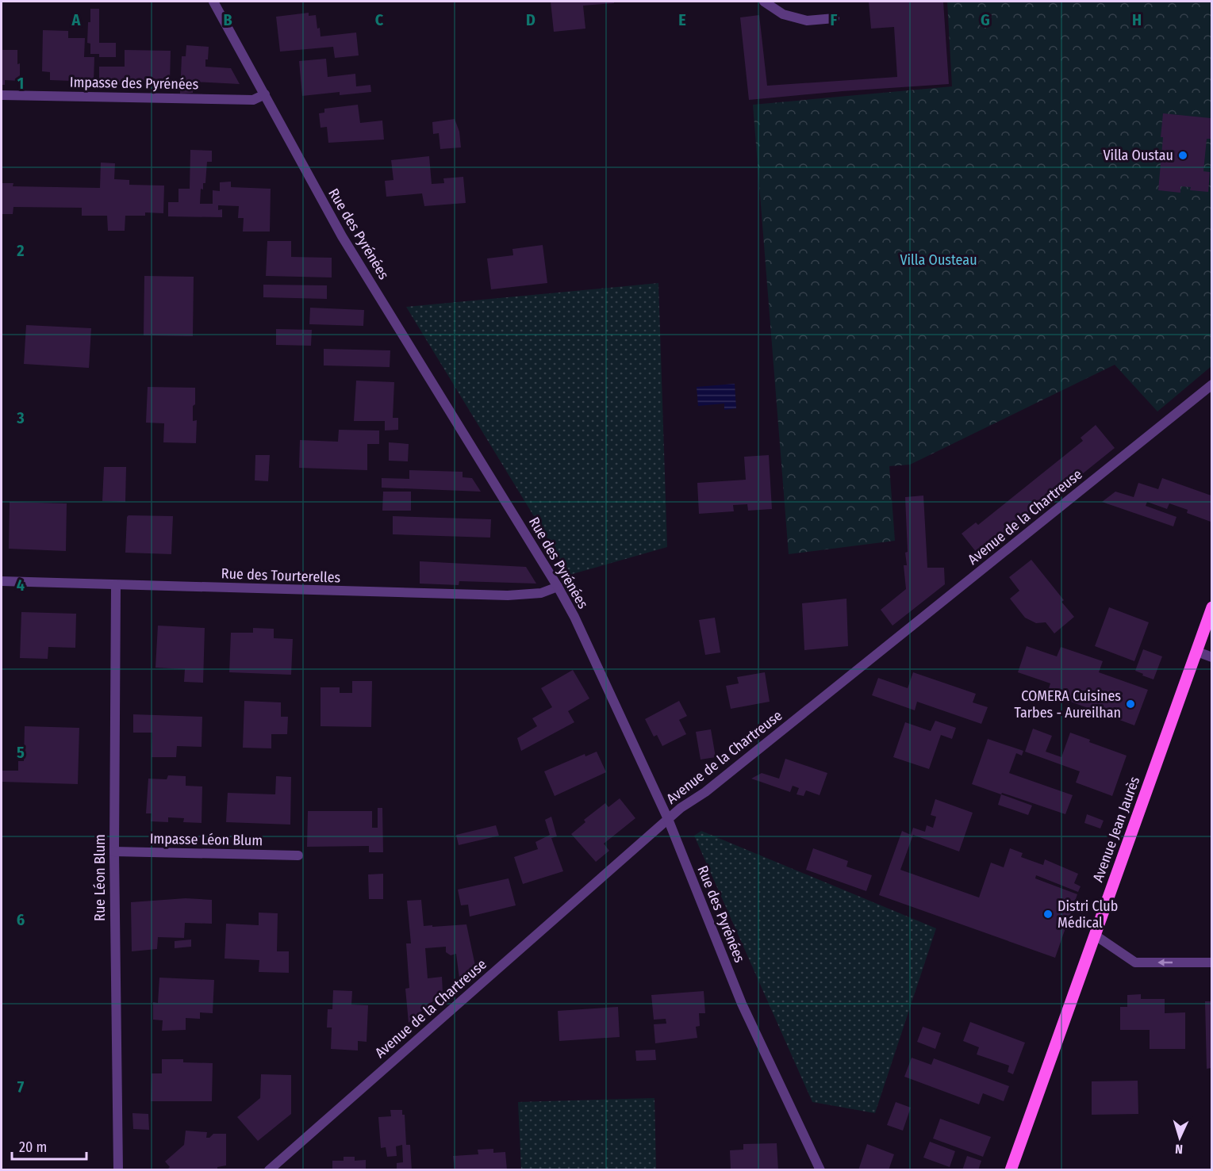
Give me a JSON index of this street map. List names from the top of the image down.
{
  "streets": {
    "main road": ["Avenue Jean Jaurès"],
    "street": [
      "Impasse des Pyrénées",
      "Rue des Pyrénées",
      "Avenue de la Chartreuse",
      "Rue des Tourterelles",
      "Impasse Léon Blum",
      "Rue Léon Blum"
    ]
  },
  "crossings": [
    ["Impasse des Pyrénées", "Rue des Pyrénées"],
    ["Rue des Pyrénées", "Avenue de la Chartreuse"],
    ["Rue des Pyrénées", "Rue des Tourterelles"],
    ["Rue des Tourterelles", "Rue Léon Blum"],
    ["Impasse Léon Blum", "Rue Léon Blum"]
  ],
  "parks": ["Villa Ousteau"],
  "places": ["Villa Oustau", "COMERA Cuisines Tarbes - Aureilhan", "Distri Club Médical"],
  "scale_bar": "20 m",
  "north": "bottom",
  "grid": {
    "columns": [
      "A",
      "B",
      "C",
      "D",
      "E",
      "F",
      "G",
      "H"
    ],
    "rows": [
      "1",
      "2",
      "3",
      "4",
      "5",
      "6",
      "7"
    ]
  }
}
